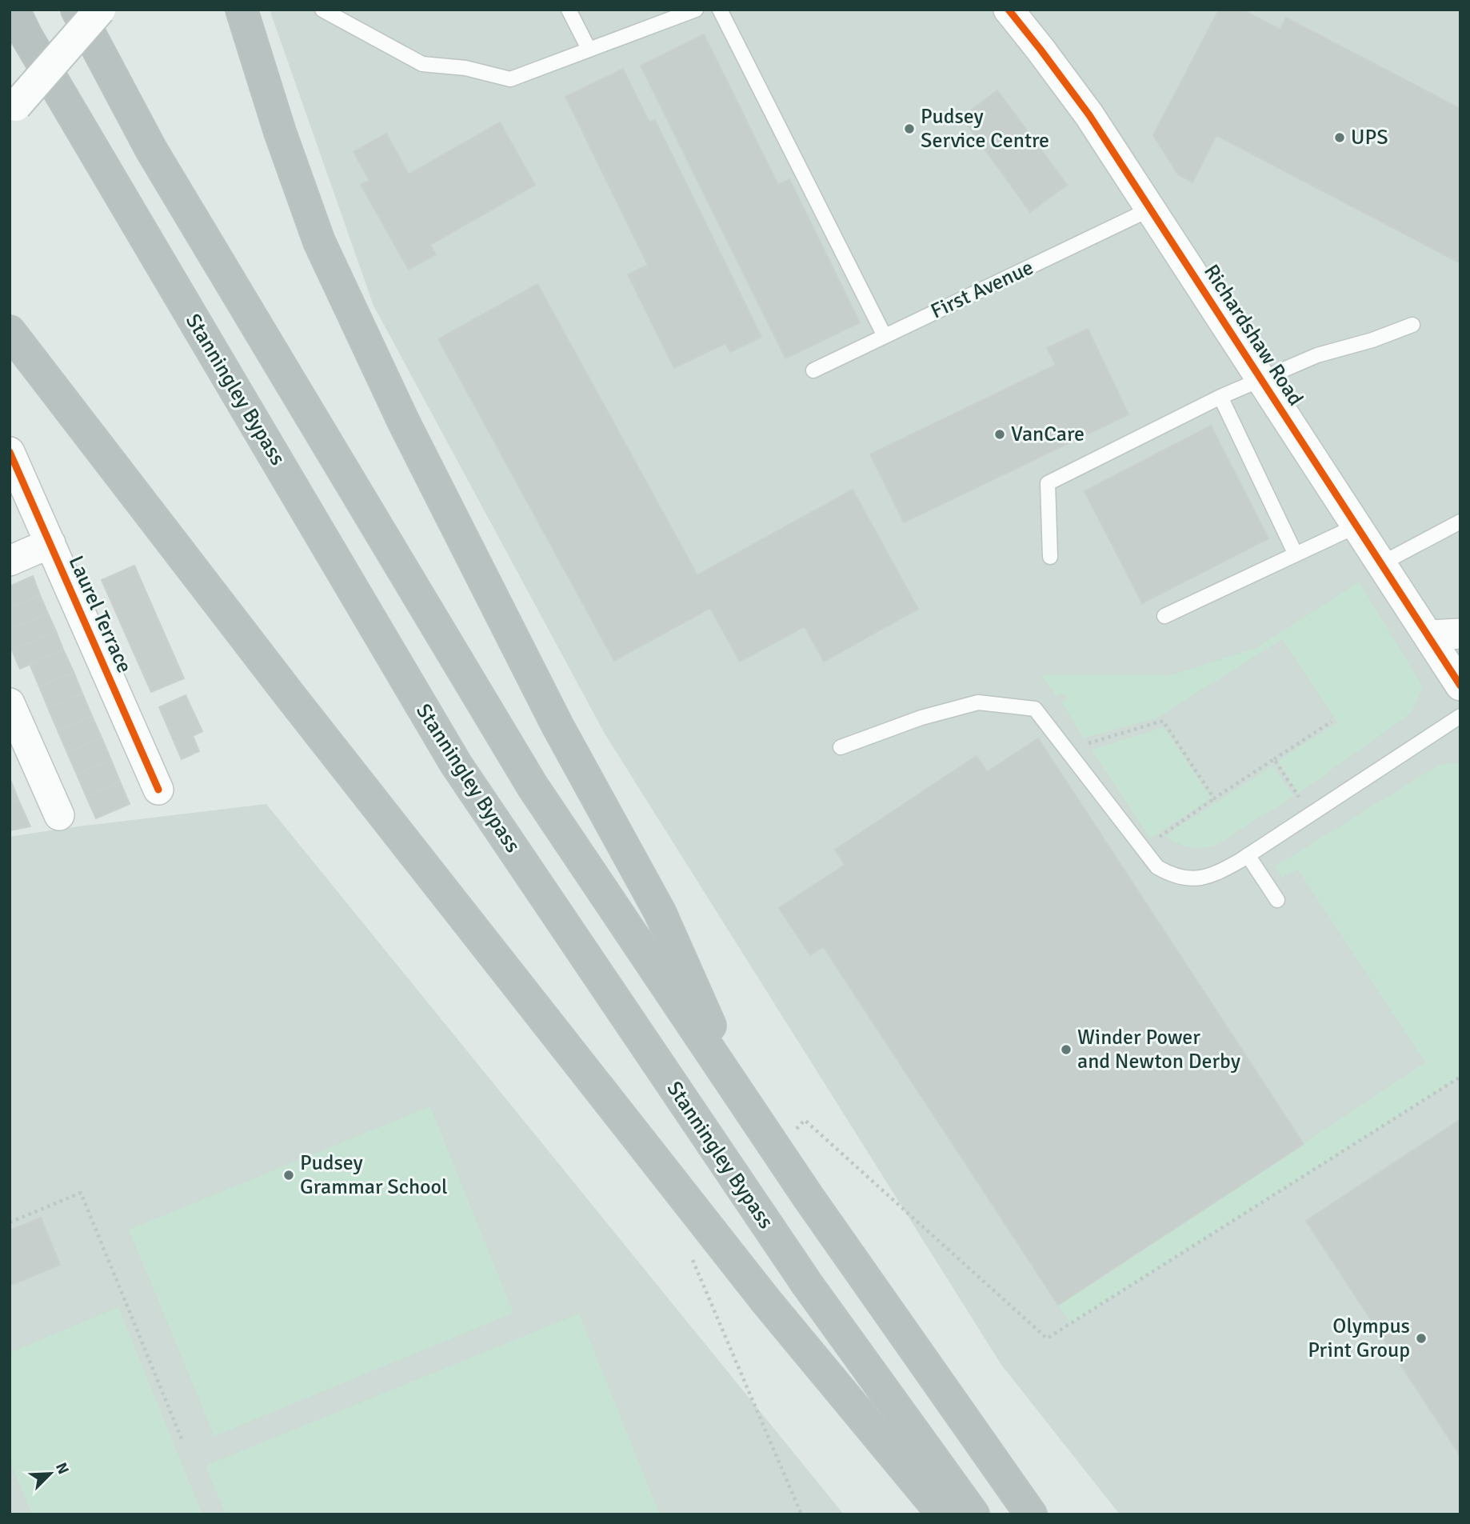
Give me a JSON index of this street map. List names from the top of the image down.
{
  "streets": {
    "highway": ["Stanningley Bypass"],
    "street": ["Richardshaw Road", "Laurel Terrace"],
    "lane": ["First Avenue"]
  },
  "crossings": [
    ["First Avenue", "Richardshaw Road"]
  ],
  "places": [
    "Pudsey Service Centre",
    "UPS",
    "VanCare",
    "Winder Power and Newton Derby",
    "Pudsey Grammar School",
    "Olympus Print Group"
  ],
  "north": "top right"
}
